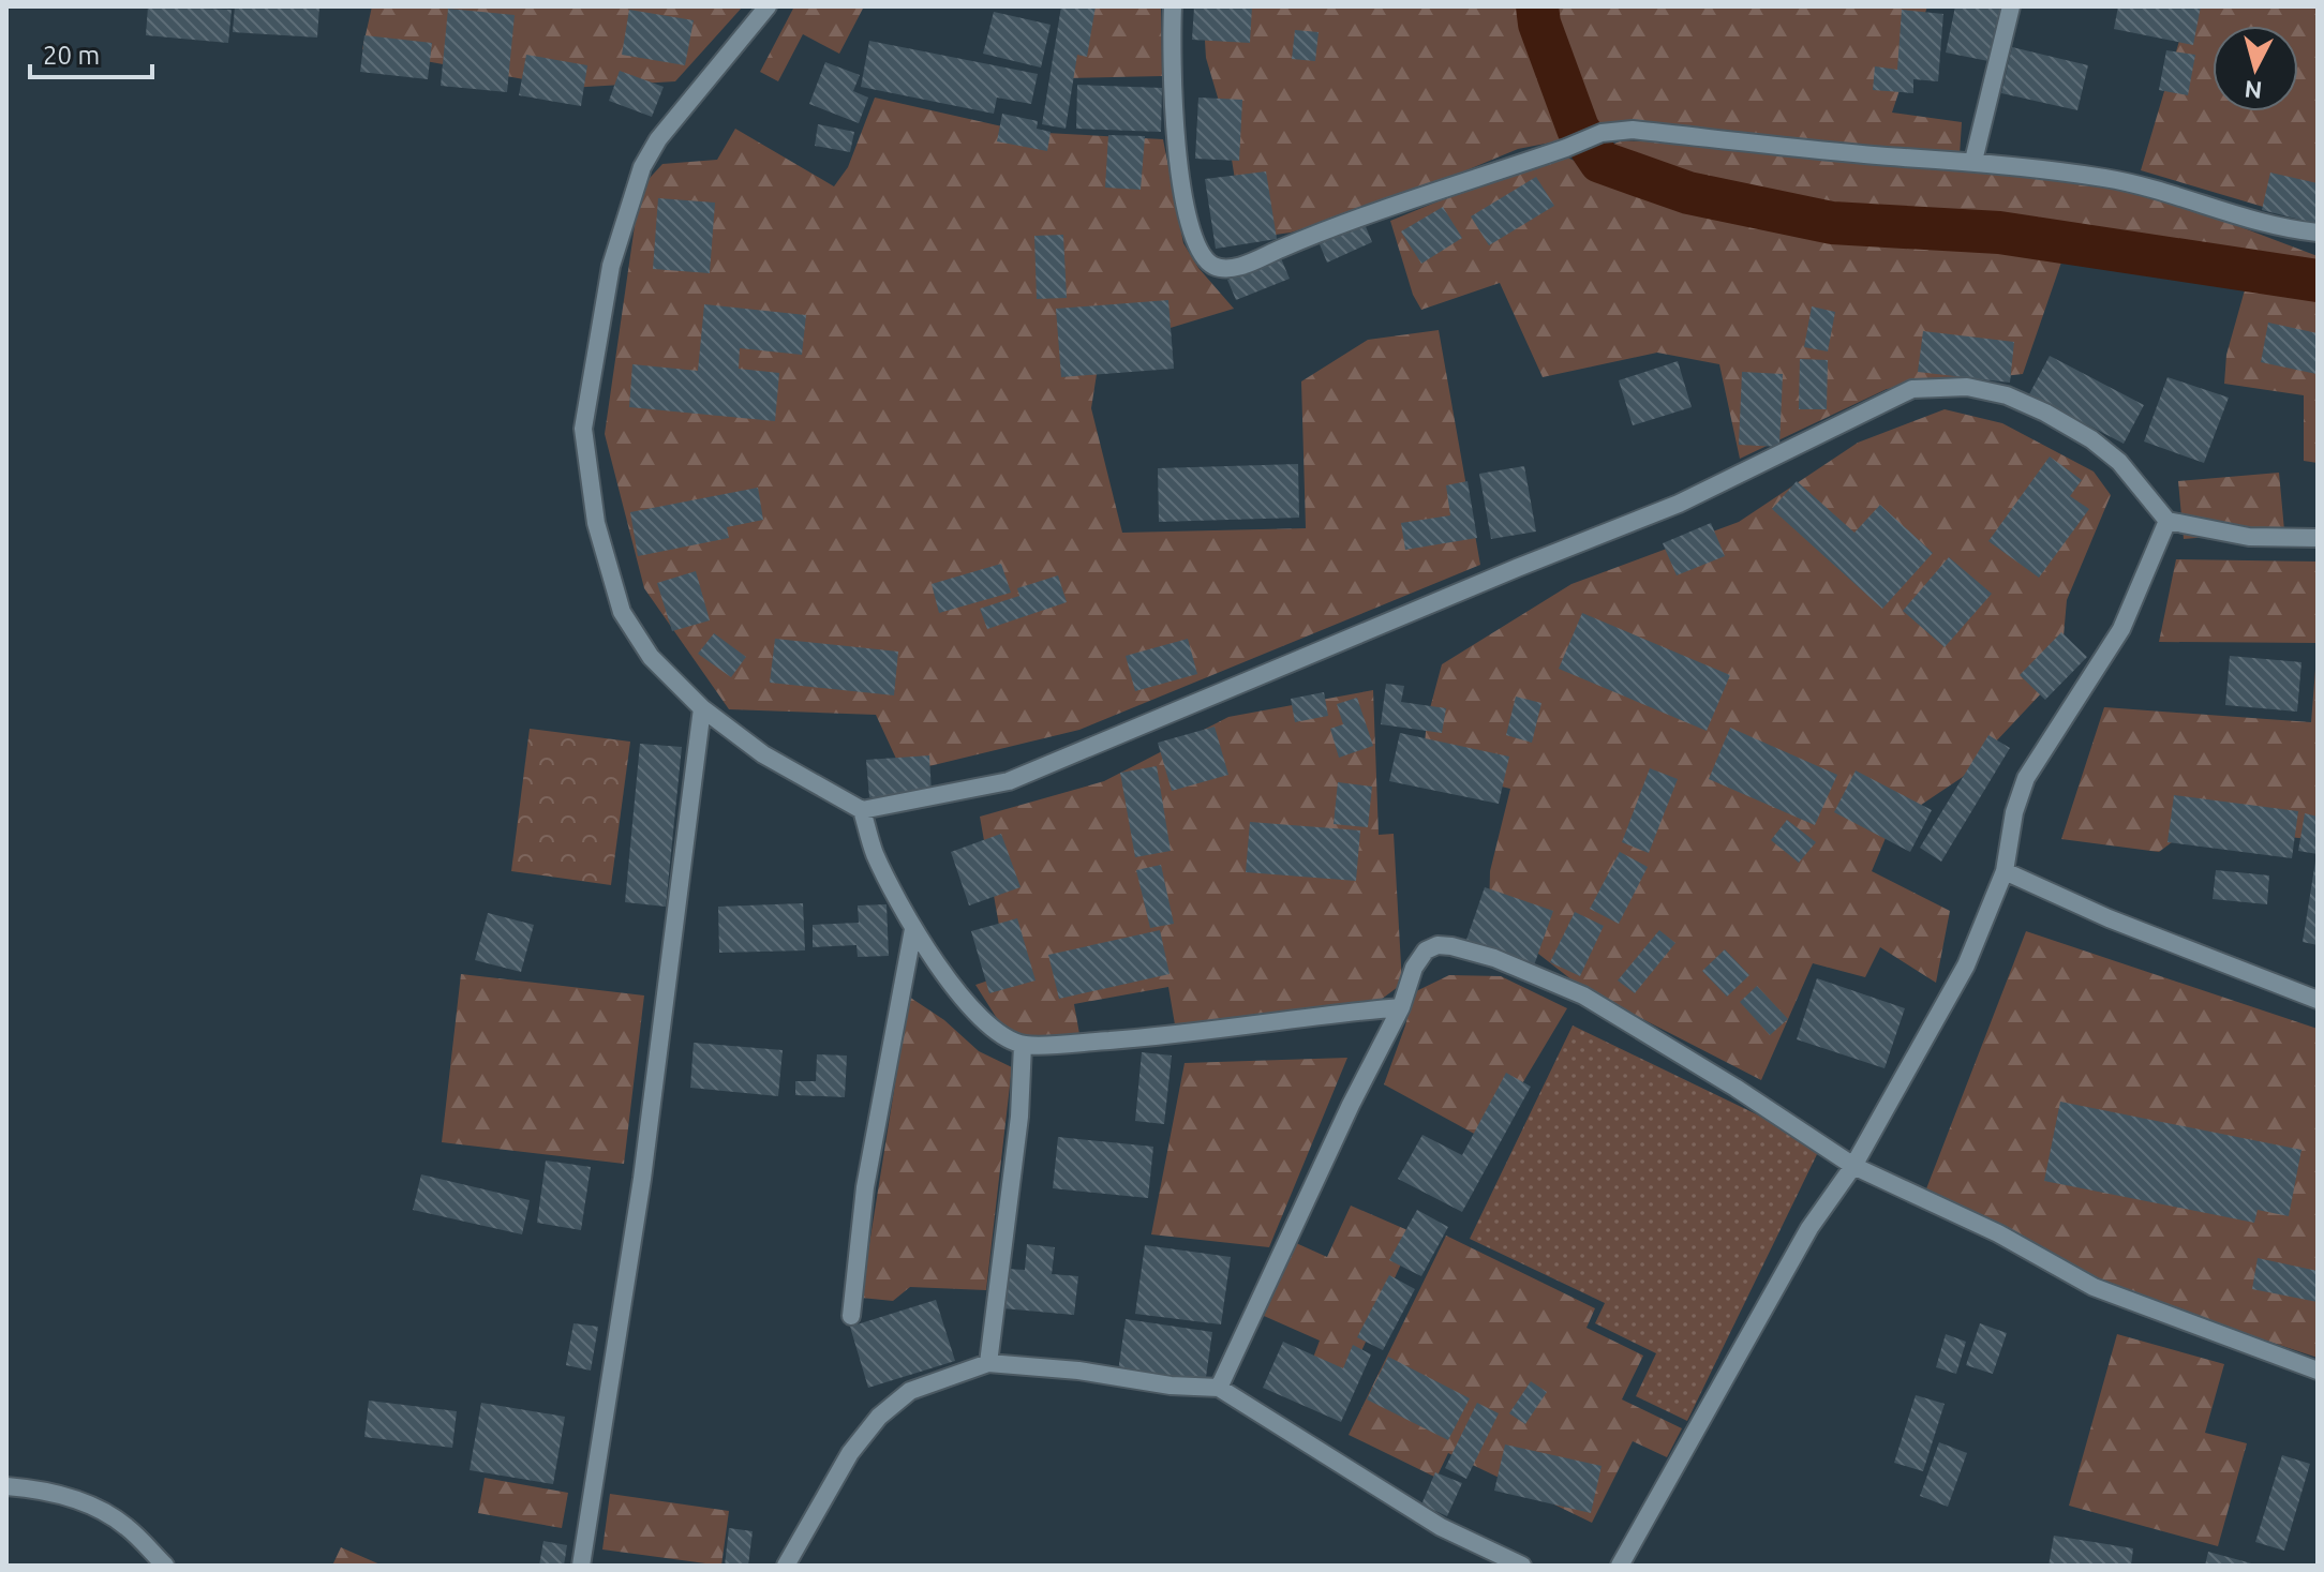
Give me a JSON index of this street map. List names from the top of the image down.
{
  "scale_bar": "20 m",
  "north": "bottom"
}
